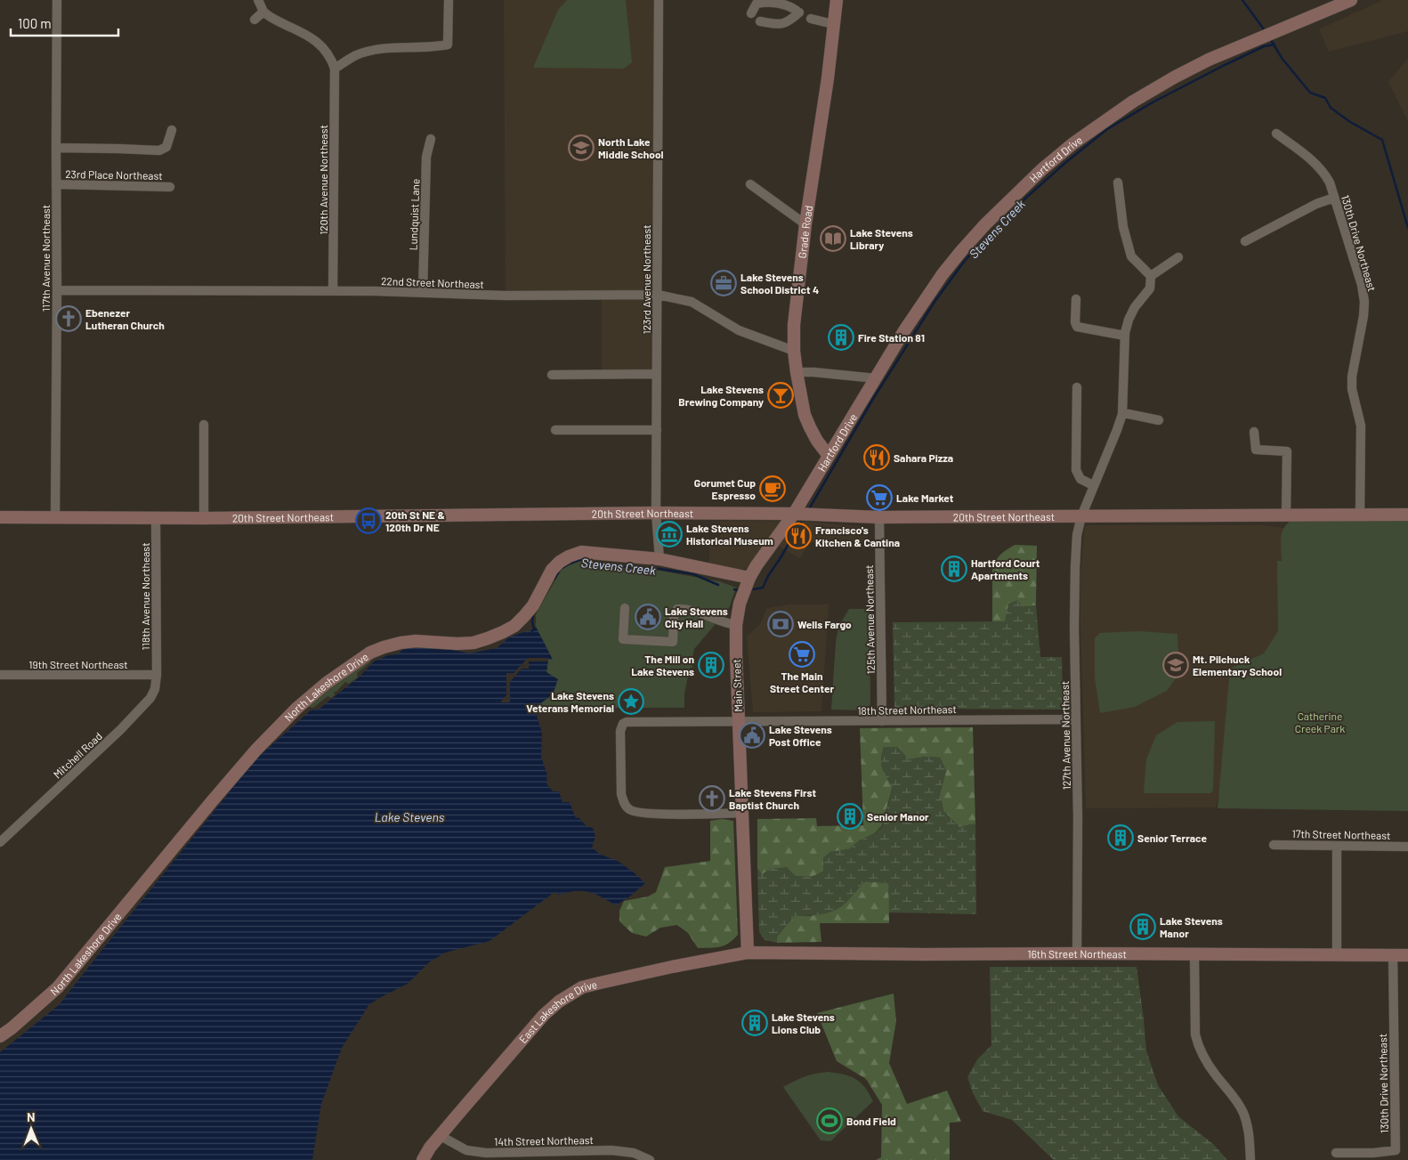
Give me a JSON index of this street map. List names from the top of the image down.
{
  "streets": {
    "main road": [
      "Hartford Drive",
      "Grade Road",
      "20th Street Northeast",
      "Main Street",
      "North Lakeshore Drive",
      "16th Street Northeast",
      "East Lakeshore Drive"
    ],
    "street": [
      "23rd Place Northeast",
      "120th Avenue Northeast",
      "Lundquist Lane",
      "130th Drive Northeast",
      "117th Avenue Northeast",
      "123rd Avenue Northeast",
      "22nd Street Northeast",
      "118th Avenue Northeast",
      "125th Avenue Northeast",
      "19th Street Northeast",
      "18th Street Northeast",
      "127th Avenue Northeast",
      "Mitchell Road",
      "17th Street Northeast",
      "14th Street Northeast"
    ]
  },
  "crossings": [
    ["Hartford Drive", "Grade Road"],
    ["Hartford Drive", "20th Street Northeast"],
    ["Hartford Drive", "Main Street"],
    ["23rd Place Northeast", "117th Avenue Northeast"],
    ["120th Avenue Northeast", "22nd Street Northeast"],
    ["Lundquist Lane", "22nd Street Northeast"],
    ["Grade Road", "22nd Street Northeast"],
    ["130th Drive Northeast", "20th Street Northeast"],
    ["130th Drive Northeast", "16th Street Northeast"],
    ["117th Avenue Northeast", "22nd Street Northeast"],
    ["117th Avenue Northeast", "20th Street Northeast"],
    ["123rd Avenue Northeast", "22nd Street Northeast"],
    ["123rd Avenue Northeast", "20th Street Northeast"],
    ["123rd Avenue Northeast", "North Lakeshore Drive"],
    ["20th Street Northeast", "118th Avenue Northeast"],
    ["20th Street Northeast", "125th Avenue Northeast"],
    ["20th Street Northeast", "Main Street"],
    ["20th Street Northeast", "127th Avenue Northeast"],
    ["118th Avenue Northeast", "19th Street Northeast"],
    ["118th Avenue Northeast", "Mitchell Road"],
    ["125th Avenue Northeast", "18th Street Northeast"],
    ["19th Street Northeast", "Mitchell Road"],
    ["Main Street", "North Lakeshore Drive"],
    ["Main Street", "18th Street Northeast"],
    ["Main Street", "16th Street Northeast"],
    ["Main Street", "East Lakeshore Drive"],
    ["18th Street Northeast", "127th Avenue Northeast"],
    ["127th Avenue Northeast", "16th Street Northeast"],
    ["16th Street Northeast", "East Lakeshore Drive"],
    ["East Lakeshore Drive", "14th Street Northeast"]
  ],
  "water": ["Stevens Creek", "Lake Stevens"],
  "parks": ["Catherine Creek Park"],
  "places": {
    "school or university": ["North Lake Middle School", "Mt. Pilchuck Elementary School"],
    "library": ["Lake Stevens Library"],
    "office": ["Lake Stevens School District 4"],
    "church": ["Ebenezer Lutheran Church", "Lake Stevens First Baptist Church"],
    "building": [
      "Fire Station 81",
      "Hartford Court Apartments",
      "The Mill on Lake Stevens",
      "Senior Manor",
      "Senior Terrace",
      "Lake Stevens Manor",
      "Lake Stevens Lions Club"
    ],
    "bar": ["Lake Stevens Brewing Company"],
    "restaurant": ["Sahara Pizza", "Francisco's Kitchen & Cantina"],
    "cafe": ["Gorumet Cup Espresso"],
    "supermarket": ["Lake Market", "The Main Street Center"],
    "bus stop": ["20th St NE & 120th Dr NE"],
    "museum": ["Lake Stevens Historical Museum"],
    "public building": ["Lake Stevens City Hall", "Lake Stevens Post Office"],
    "bank": ["Wells Fargo"],
    "place": ["Lake Stevens Veterans Memorial"],
    "sports": ["Bond Field"]
  },
  "scale_bar": "100 m",
  "north": "top"
}
